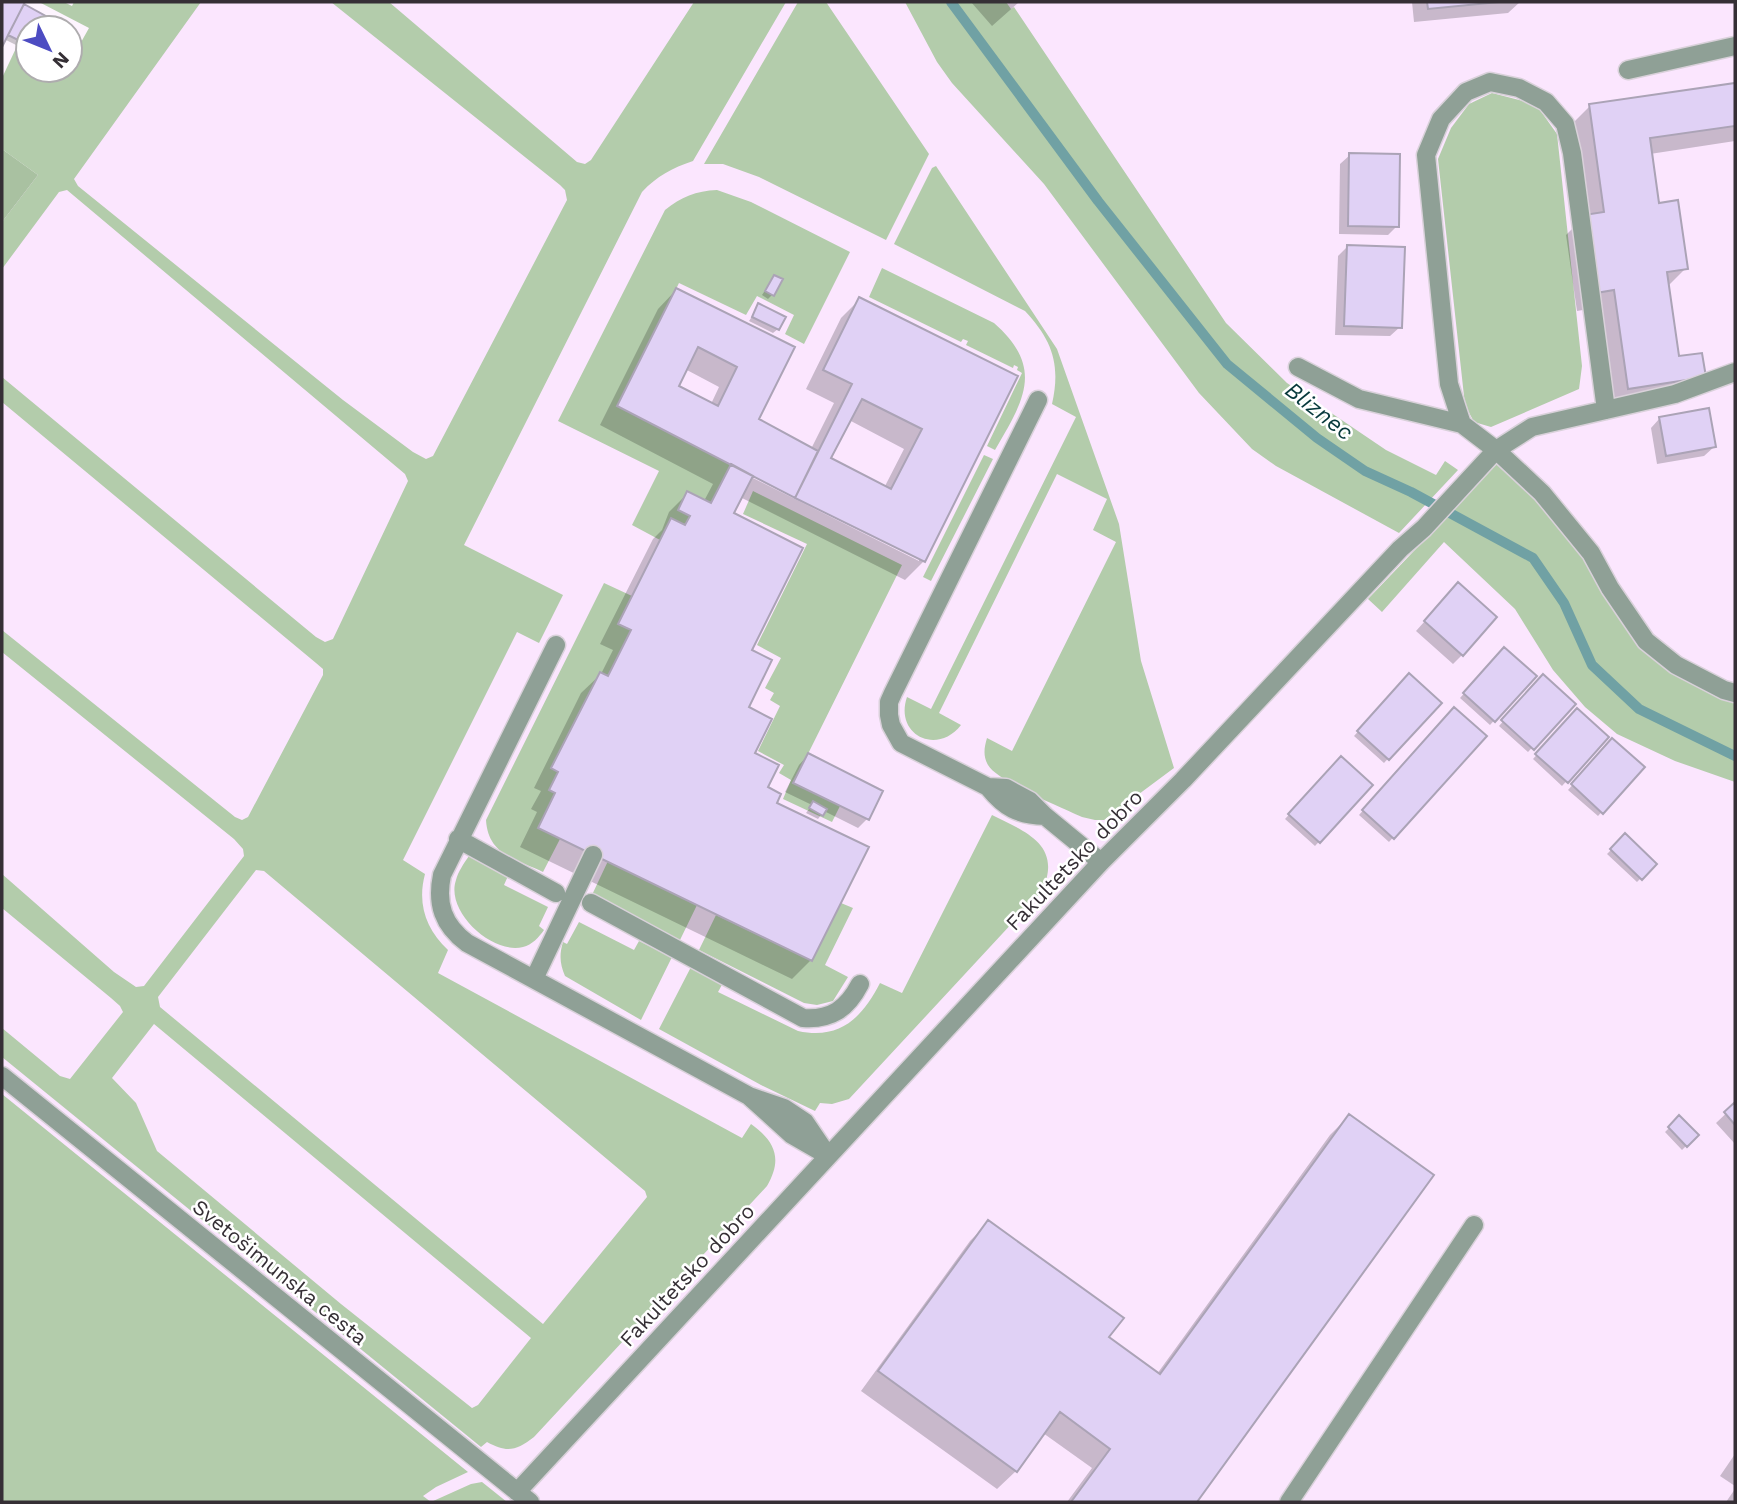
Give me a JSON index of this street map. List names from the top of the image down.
{
  "streets": {
    "street": ["Fakultetsko dobro", "Svetošimunska cesta"]
  },
  "crossings": [
    ["Fakultetsko dobro", "Svetošimunska cesta"]
  ],
  "water": ["Bliznec"],
  "north": "bottom right"
}
